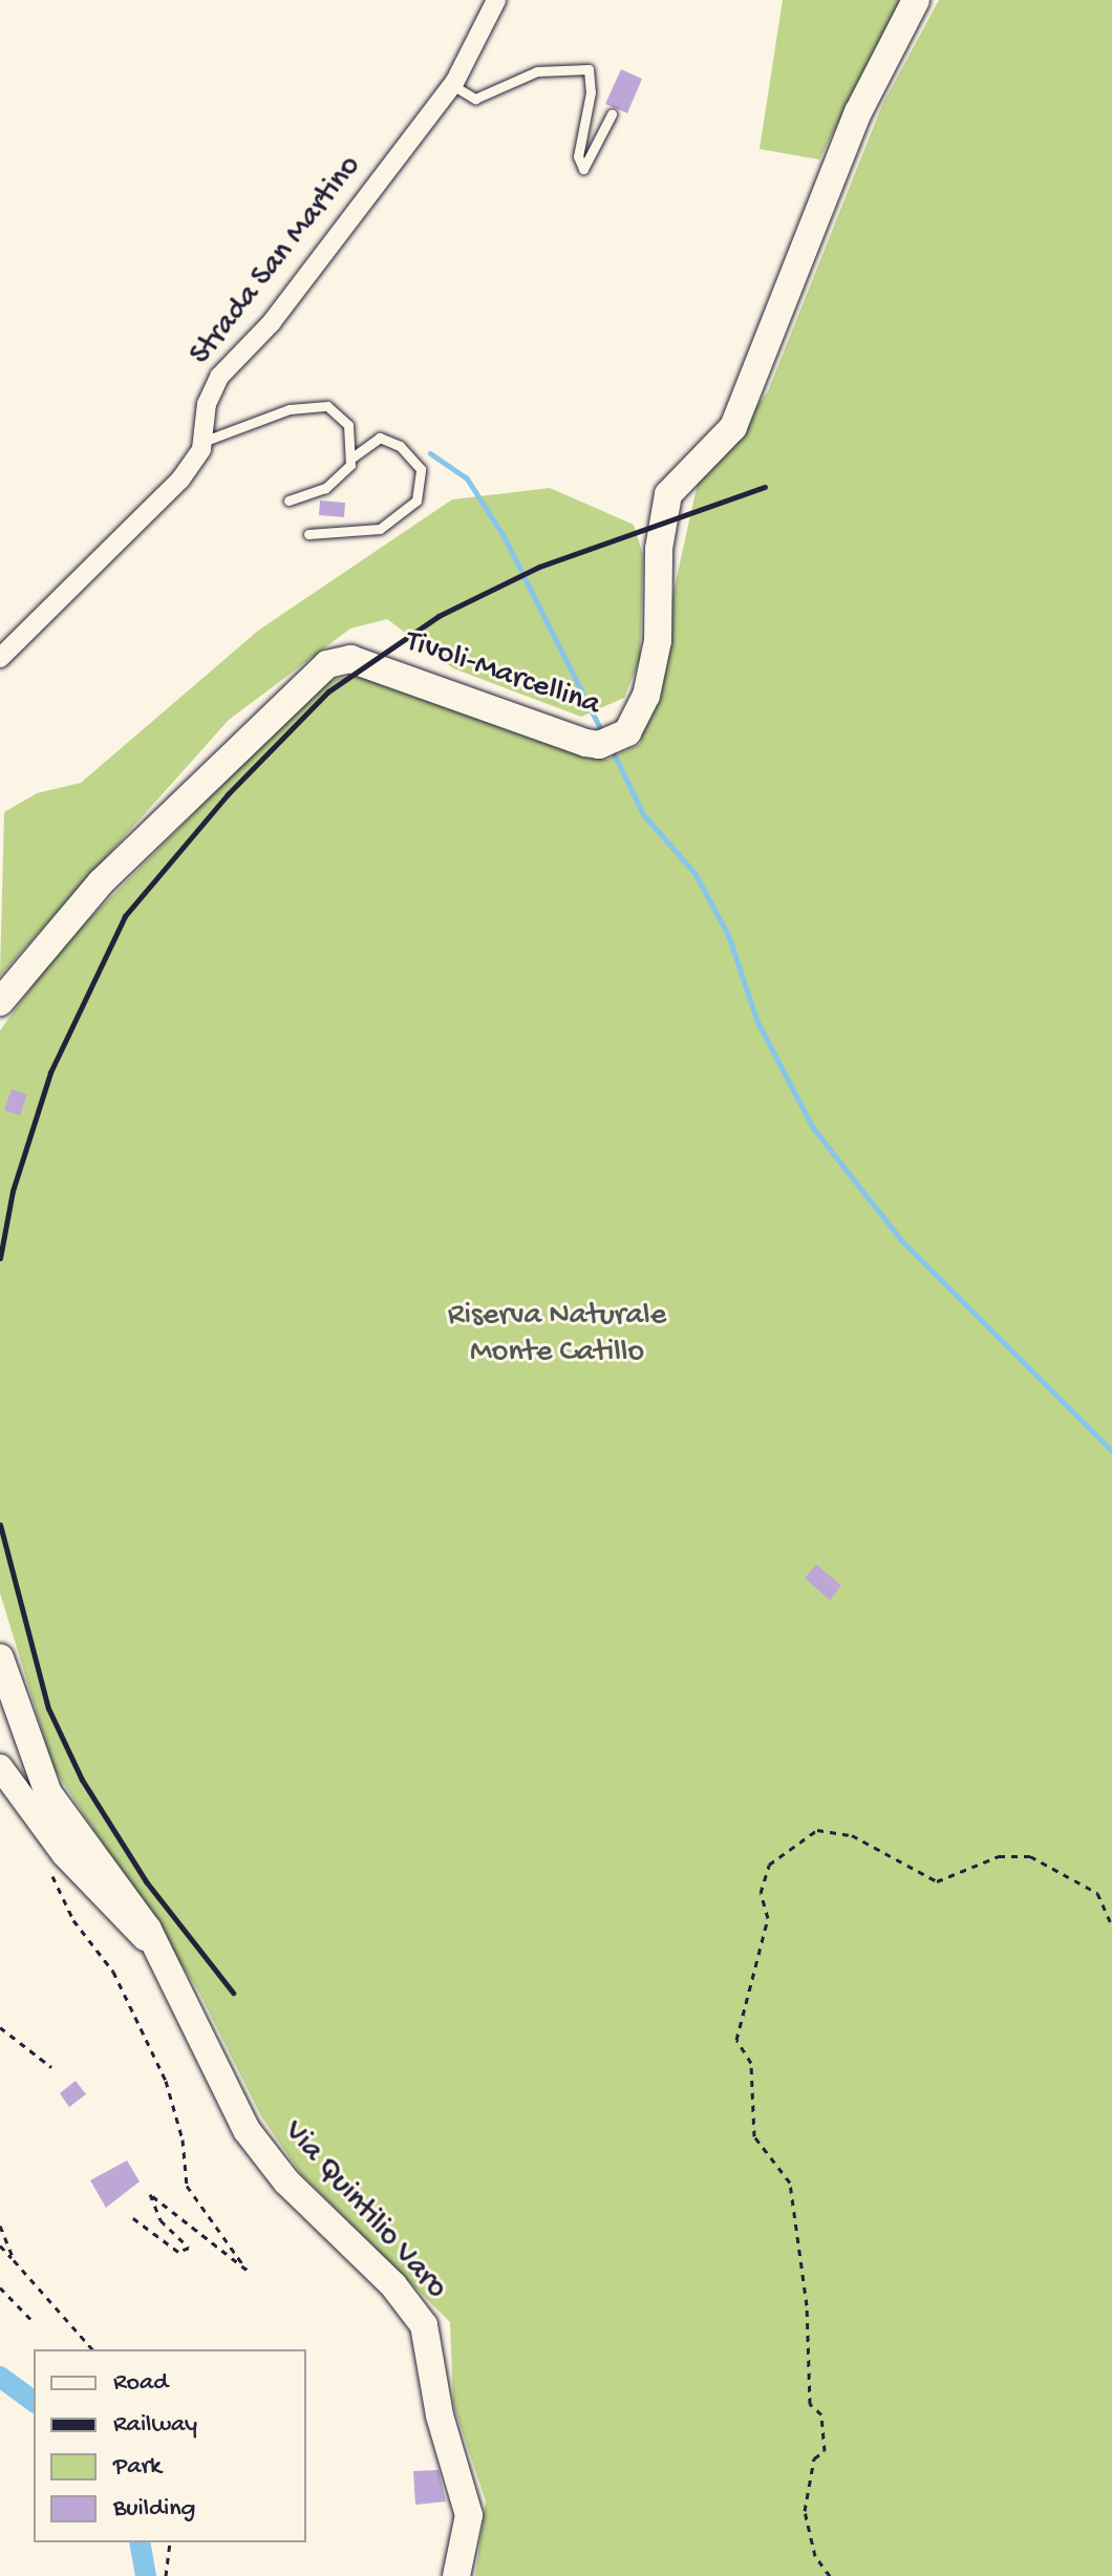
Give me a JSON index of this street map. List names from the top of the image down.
{
  "streets": {
    "main road": ["Tivoli-Marcellina", "Via Quintilio Varo"],
    "street": ["Strada San Martino"]
  },
  "parks": ["Riserva Naturale Monte Catillo"],
  "legend": [
    "Road",
    "Railway",
    "Park",
    "Building"
  ]
}
